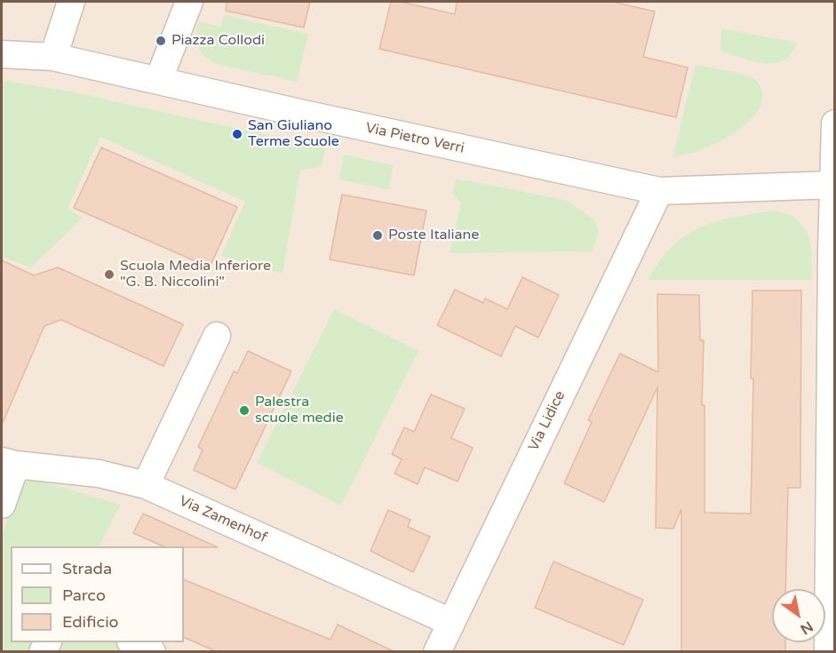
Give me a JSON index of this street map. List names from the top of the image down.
{
  "streets": {
    "street": ["Via Pietro Verri", "Via Lidice", "Via Zamenhof"]
  },
  "crossings": [
    ["Via Pietro Verri", "Via Lidice"],
    ["Via Lidice", "Via Zamenhof"]
  ],
  "places": [
    "Piazza Collodi",
    "San Giuliano Terme Scuole",
    "Poste Italiane",
    "Scuola Media Inferiore \"G. B. Niccolini\"",
    "Palestra scuole medie"
  ],
  "legend": ["Strada", "Parco", "Edificio"],
  "north": "bottom right"
}
